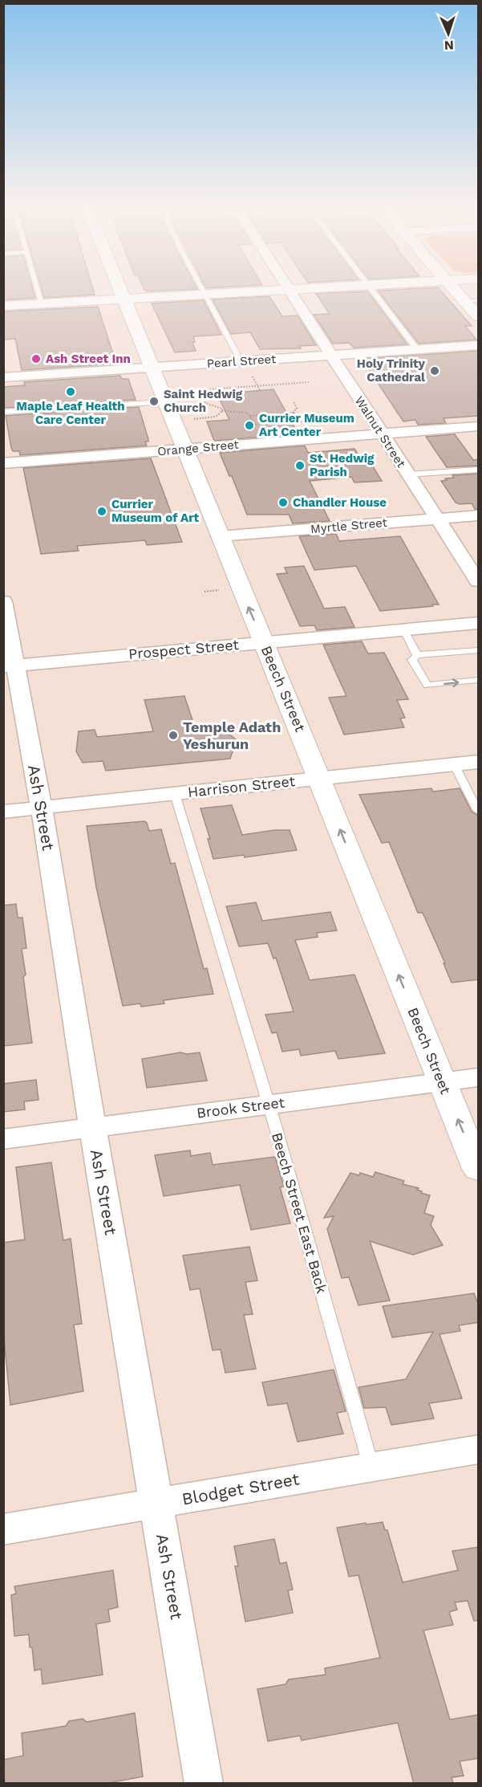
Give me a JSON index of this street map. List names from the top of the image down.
{
  "streets": {
    "main road": ["Beech Street"],
    "street": [
      "Pearl Street",
      "Walnut Street",
      "Orange Street",
      "Myrtle Street",
      "Prospect Street",
      "Harrison Street",
      "Ash Street",
      "Brook Street",
      "Blodget Street"
    ],
    "lane": ["Beech Street East Back"]
  },
  "crossings": [
    ["Pearl Street", "Walnut Street"],
    ["Pearl Street", "Beech Street"],
    ["Walnut Street", "Orange Street"],
    ["Walnut Street", "Myrtle Street"],
    ["Orange Street", "Beech Street"],
    ["Myrtle Street", "Beech Street"],
    ["Prospect Street", "Beech Street"],
    ["Prospect Street", "Ash Street"],
    ["Beech Street", "Harrison Street"],
    ["Beech Street", "Brook Street"],
    ["Harrison Street", "Ash Street"],
    ["Harrison Street", "Beech Street East Back"],
    ["Ash Street", "Brook Street"],
    ["Ash Street", "Blodget Street"],
    ["Brook Street", "Beech Street East Back"],
    ["Beech Street East Back", "Blodget Street"]
  ],
  "one_way": ["Beech Street"],
  "places": [
    "Ash Street Inn",
    "Holy Trinity Cathedral",
    "Maple Leaf Health Care Center",
    "Saint Hedwig Church",
    "Currier Museum Art Center",
    "St. Hedwig Parish",
    "Chandler House",
    "Currier Museum of Art",
    "Temple Adath Yeshurun"
  ],
  "north": "bottom"
}
